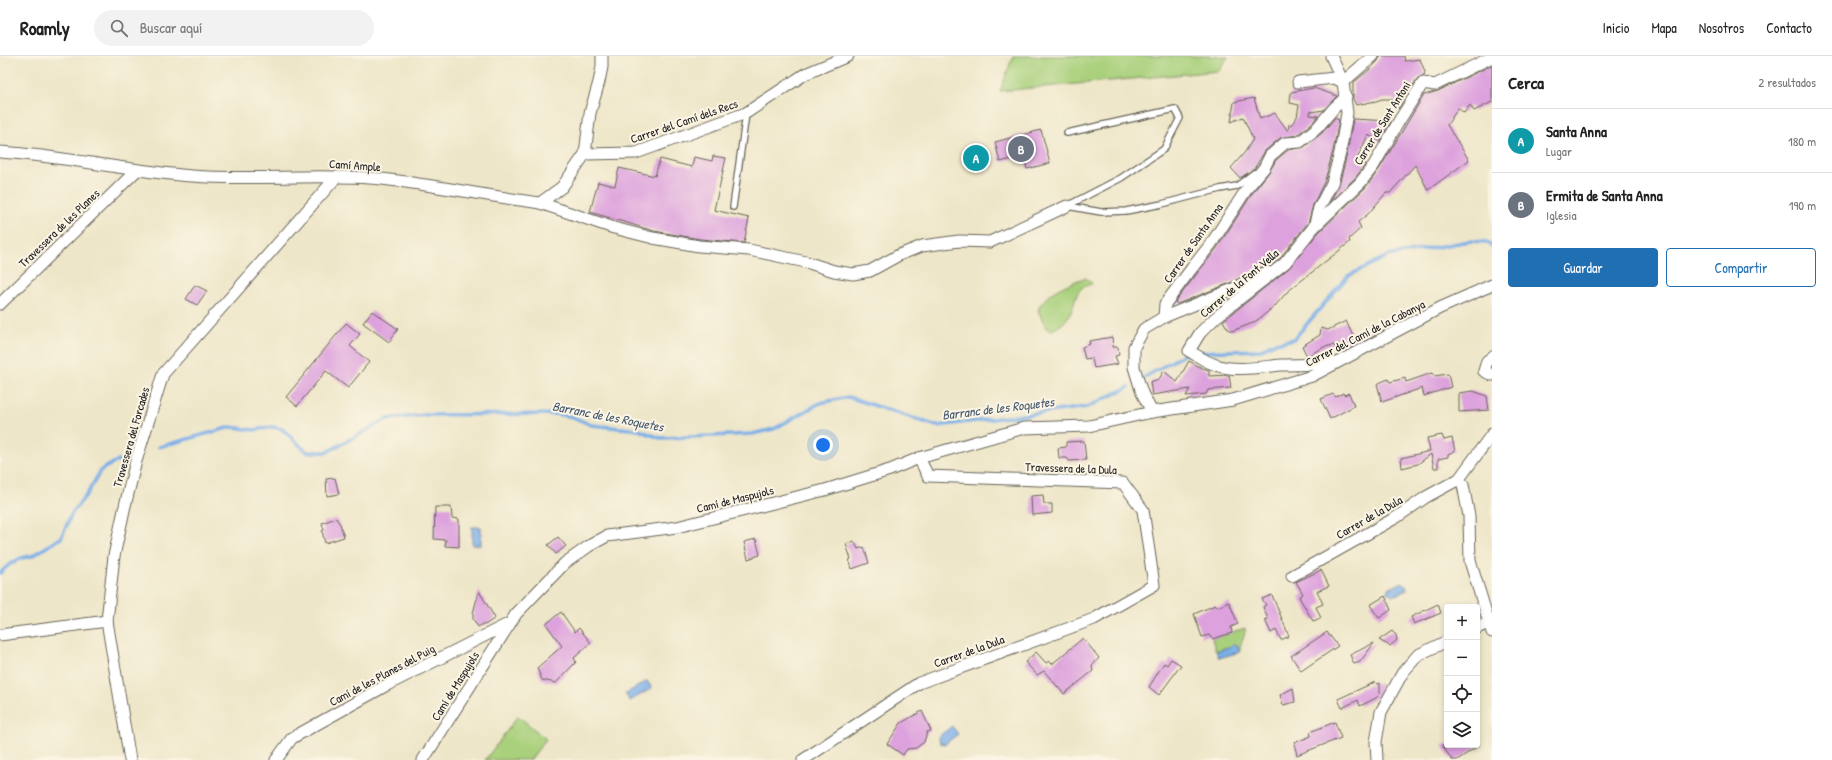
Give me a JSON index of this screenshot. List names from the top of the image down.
{
  "streets": {
    "street": [
      "Carrer del Camí dels Recs",
      "Carrer de Sant Antoni",
      "Camí Ample",
      "Travessera de les Planes",
      "Carrer de Santa Anna",
      "Carrer de la Font Vella",
      "Carrer del Camí de la Cabanya",
      "Travessera del Forcades",
      "Travessera de la Dula",
      "Camí de Maspujols",
      "Carrer de la Dula",
      "Camí de les Planes del Puig"
    ]
  },
  "crossings": [
    ["Carrer de Sant Antoni", "Carrer de la Font Vella"],
    ["Camí Ample", "Travessera de les Planes"],
    ["Carrer de la Font Vella", "Carrer del Camí de la Cabanya"],
    ["Carrer del Camí de la Cabanya", "Camí de Maspujols"],
    ["Travessera de la Dula", "Camí de Maspujols"],
    ["Travessera de la Dula", "Carrer de la Dula"],
    ["Camí de Maspujols", "Camí de les Planes del Puig"]
  ],
  "water": ["Barranc de les Roquetes"],
  "page": {
    "header": "Roamly",
    "search": "Buscar aquí",
    "nav": [
      "Inicio",
      "Mapa",
      "Nosotros",
      "Contacto"
    ],
    "heading": ["Cerca", "2 resultados"],
    "list": [
      {
        "mark": "A",
        "name": "Santa Anna",
        "note": "Lugar",
        "value": "180 m"
      },
      {
        "mark": "B",
        "name": "Ermita de Santa Anna",
        "note": "Iglesia",
        "value": "190 m"
      }
    ],
    "pins": ["B", "A"],
    "buttons": ["Guardar", "Compartir"],
    "map_buttons": ["+", "−"]
  }
}
